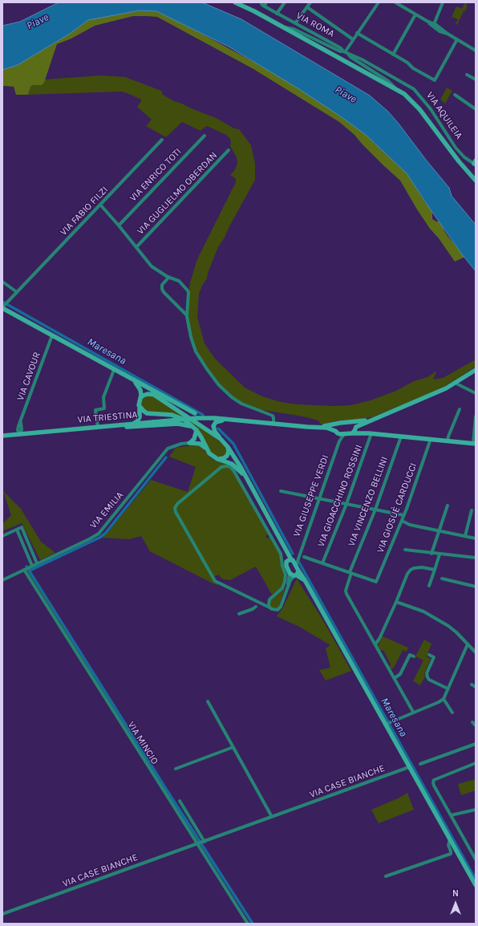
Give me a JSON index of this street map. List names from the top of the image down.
{
  "streets": {
    "street": [
      "VIA ROMA",
      "VIA AQUILEIA",
      "VIA ENRICO TOTI",
      "VIA GUGLIELMO OBERDAN",
      "VIA FABIO FILZI",
      "VIA CAVOUR",
      "VIA TRIESTINA",
      "VIA GIUSEPPE VERDI",
      "VIA GIOACCHINO ROSSINI",
      "VIA VINCENZO BELLINI",
      "VIA GIOSUÈ CARDUCCI",
      "VIA EMILIA",
      "VIA MINCIO",
      "VIA CASE BIANCHE"
    ]
  },
  "crossings": [
    ["VIA ROMA", "VIA AQUILEIA"],
    ["VIA CAVOUR", "VIA TRIESTINA"],
    ["VIA VINCENZO BELLINI", "VIA GIOSUÈ CARDUCCI"],
    ["VIA EMILIA", "VIA MINCIO"],
    ["VIA MINCIO", "VIA CASE BIANCHE"]
  ],
  "water": ["Piave", "Maresana"],
  "north": "top"
}
